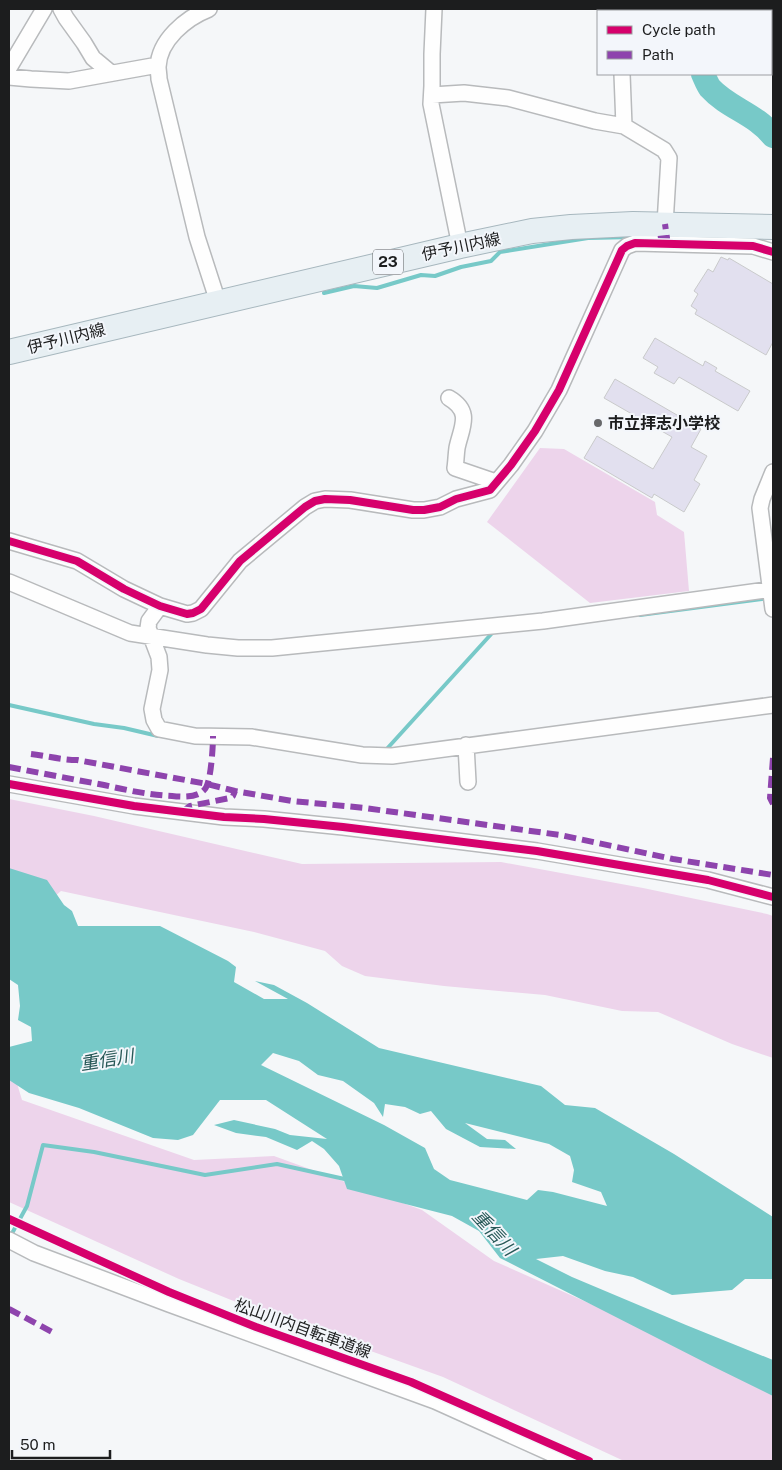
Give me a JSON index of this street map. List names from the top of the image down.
{
  "streets": {
    "main road": ["伊予川内線", "23"],
    "cycle path": ["松山川内自転車道線"]
  },
  "water": ["重信川"],
  "places": ["市立拝志小学校"],
  "legend": ["Cycle path", "Path"],
  "scale_bar": "50 m"
}
